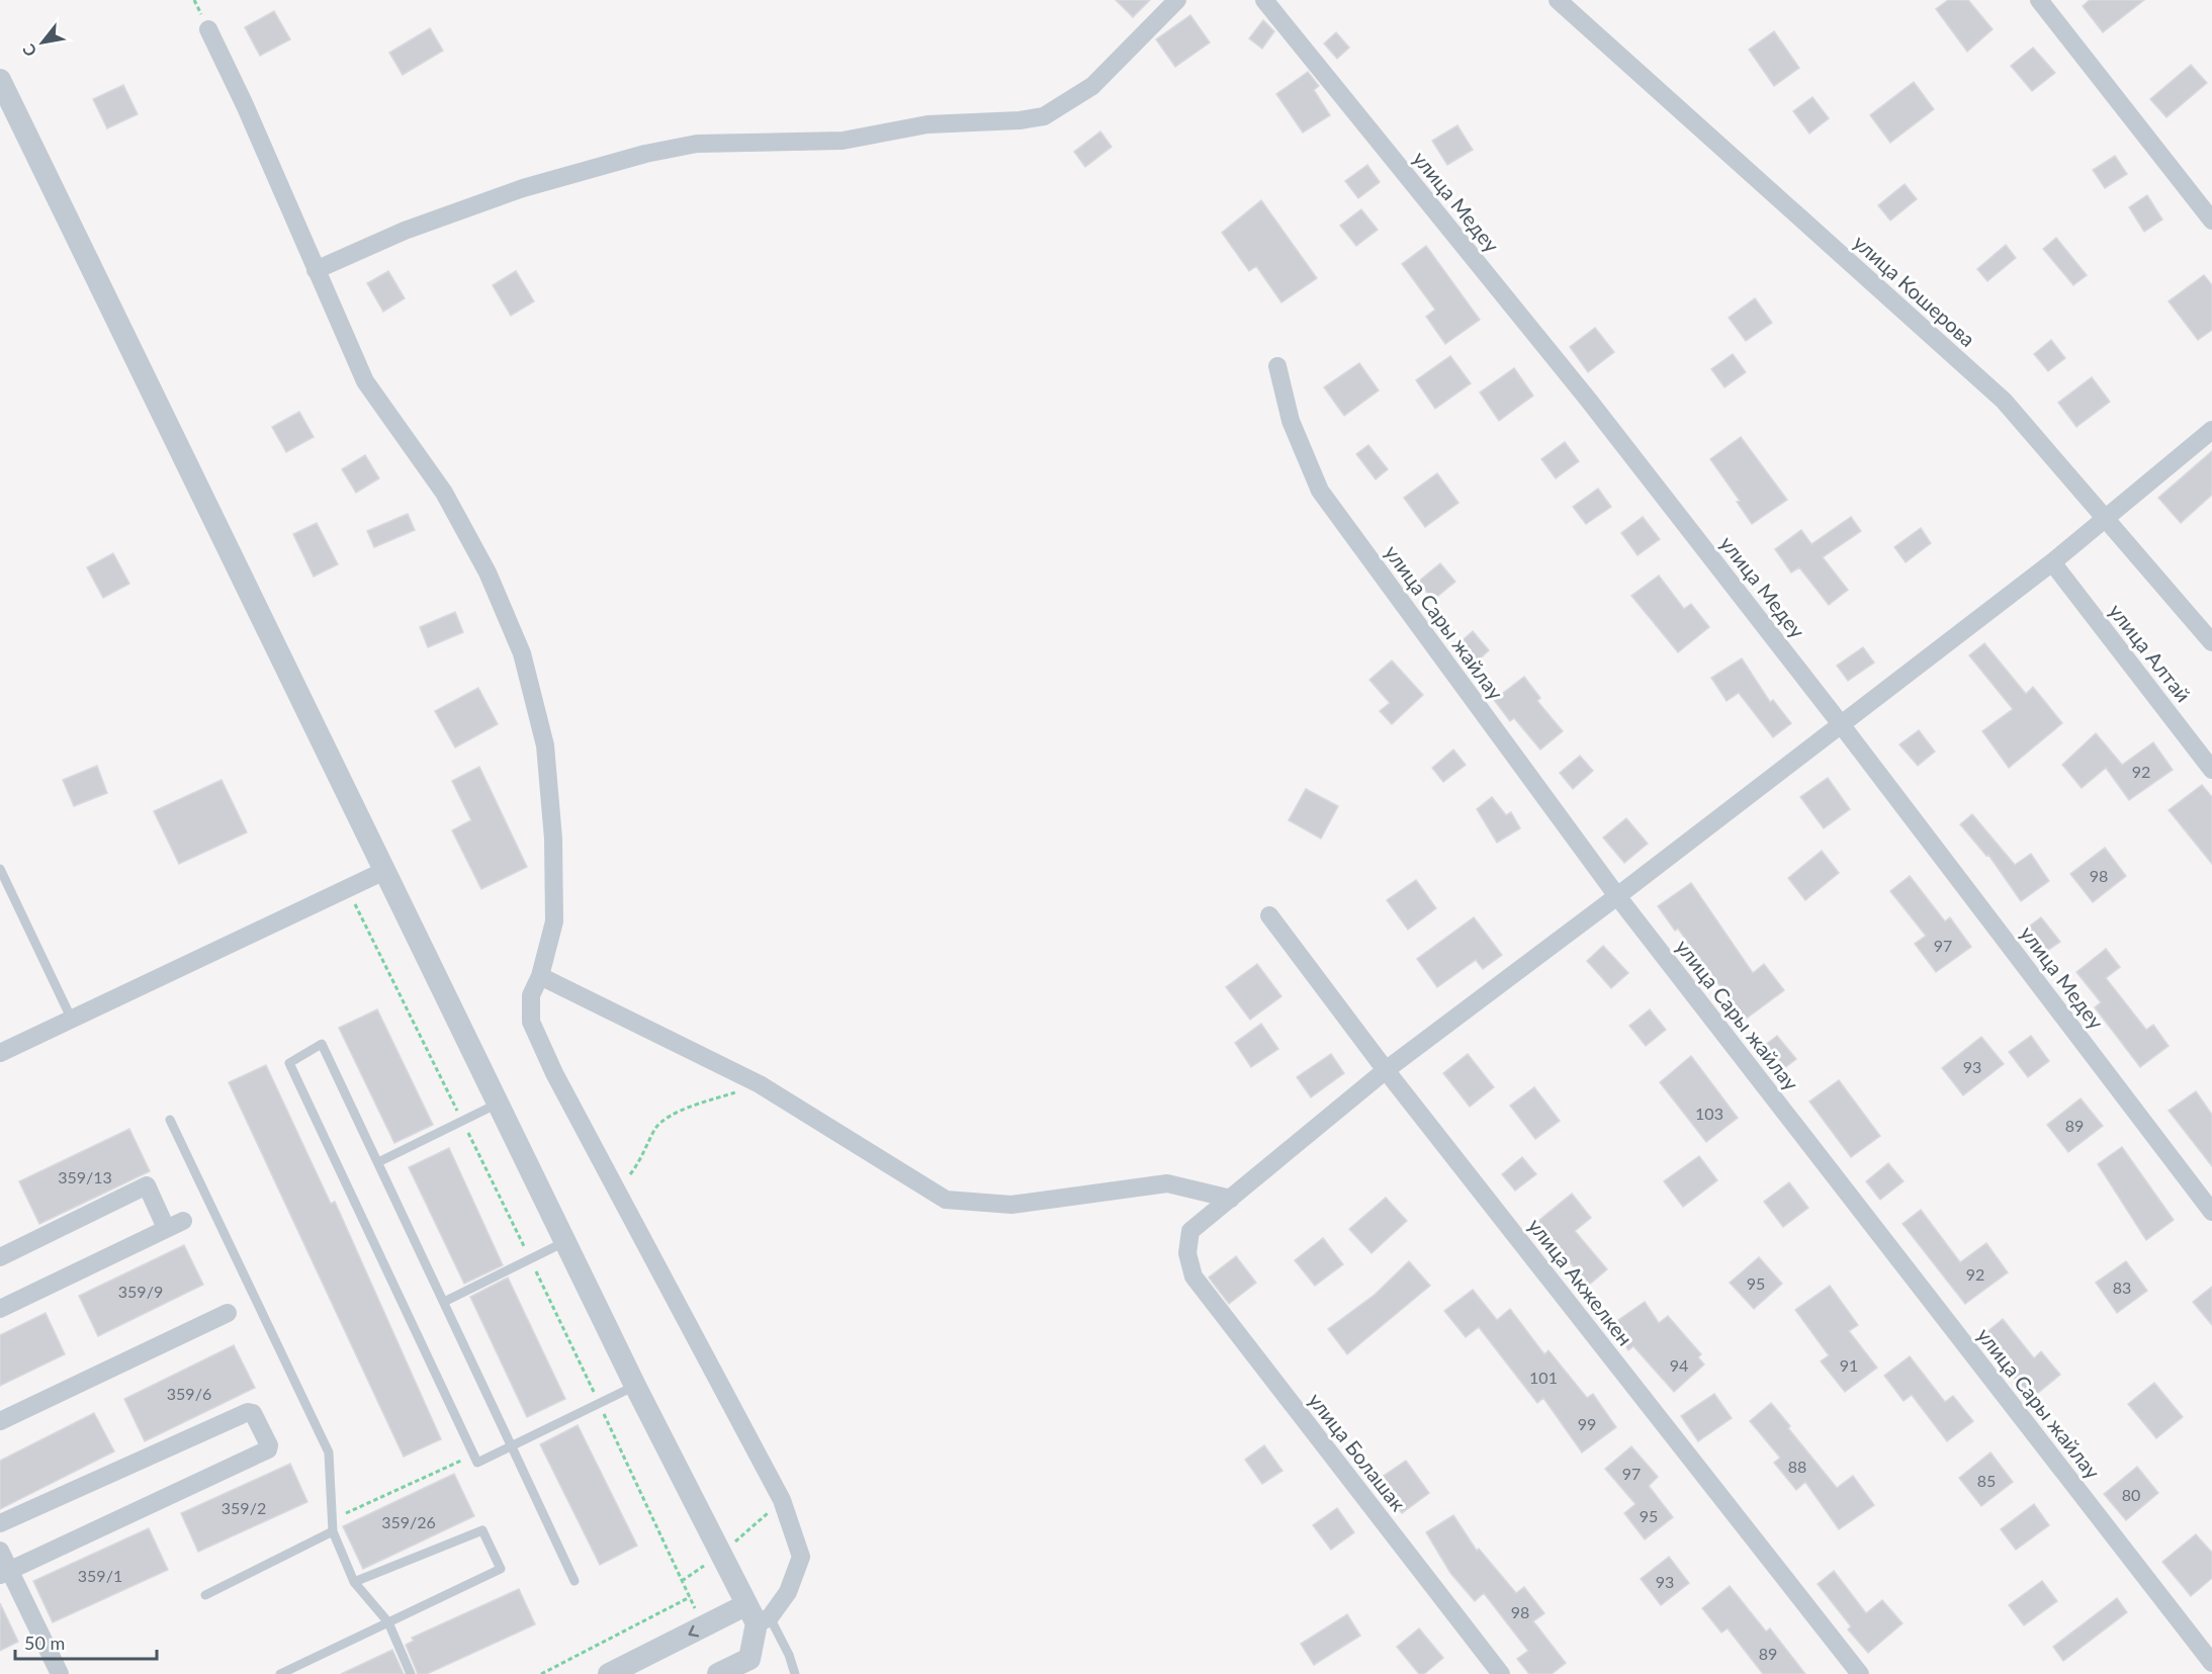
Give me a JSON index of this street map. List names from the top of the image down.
{
  "streets": {
    "street": [
      "улица Медеу",
      "улица Кошерова",
      "улица Сары жайлау",
      "улица Алтай",
      "улица Акжелкен",
      "улица Болашак"
    ]
  },
  "house_numbers": [
    "92",
    "98",
    "97",
    "93",
    "103",
    "89",
    "359/13",
    "92",
    "95",
    "83",
    "359/9",
    "94",
    "91",
    "101",
    "359/6",
    "99",
    "88",
    "97",
    "85",
    "80",
    "359/2",
    "95",
    "359/26",
    "359/1",
    "93",
    "98",
    "89"
  ],
  "scale_bar": "50 m",
  "north": "bottom left"
}
